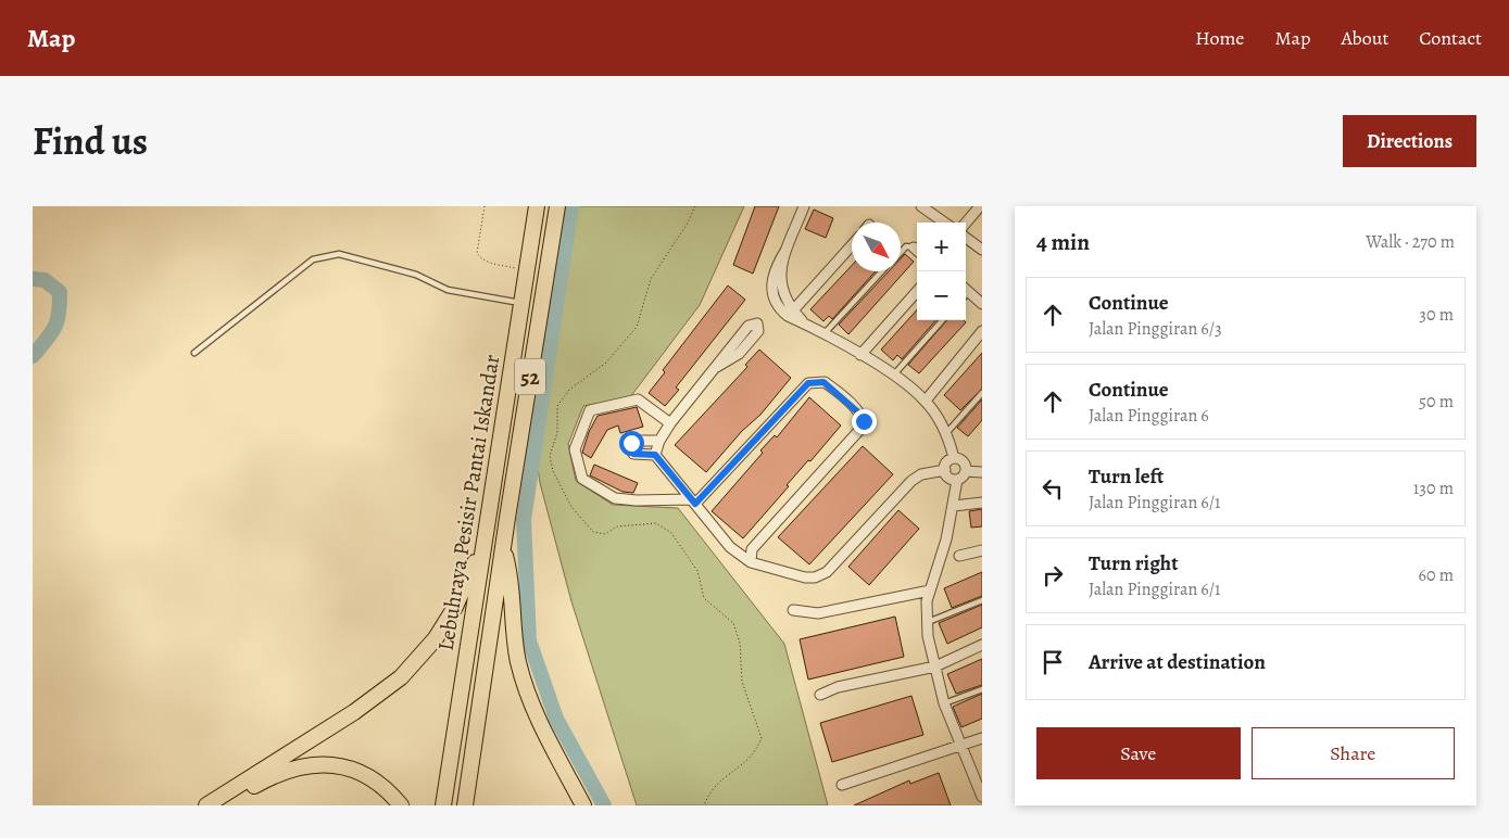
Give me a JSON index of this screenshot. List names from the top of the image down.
{
  "streets": {
    "highway": ["52", "Lebuhraya Pesisir Pantai Iskandar"]
  },
  "north": "bottom right",
  "page": {
    "header": "Map",
    "nav": [
      "Home",
      "Map",
      "About",
      "Contact"
    ],
    "title": "Find us",
    "buttons": [
      "Directions",
      ["Save", "Share"]
    ],
    "heading": ["4 min", "Walk · 270 m"],
    "map_buttons": ["+", "−"],
    "list": [
      ["Continue", "Jalan Pinggiran 6/3", "30 m"],
      ["Continue", "Jalan Pinggiran 6", "50 m"],
      ["Turn left", "Jalan Pinggiran 6/1", "130 m"],
      ["Turn right", "Jalan Pinggiran 6/1", "60 m"],
      "Arrive at destination"
    ]
  }
}
